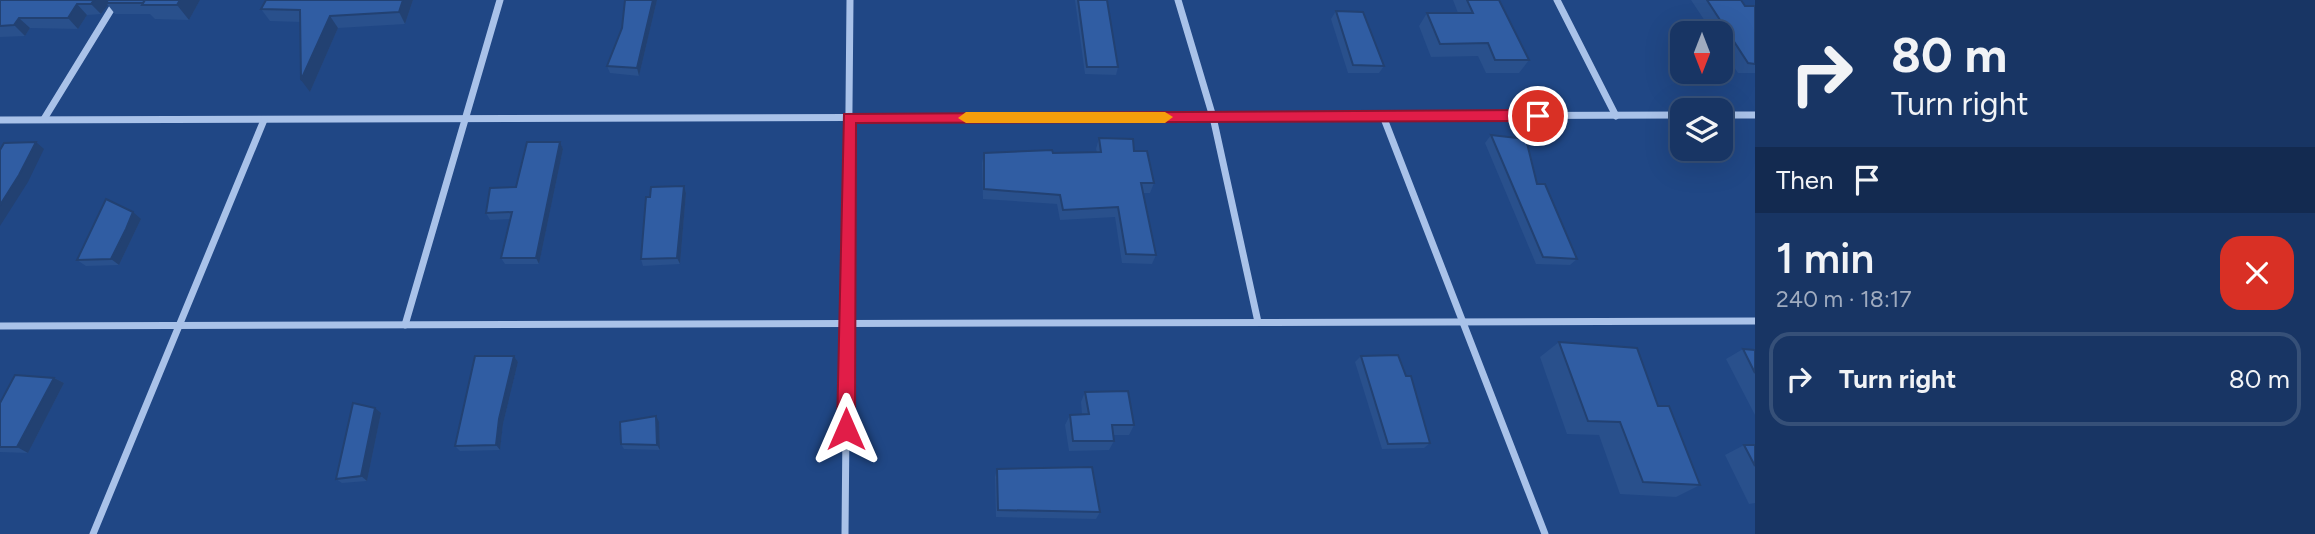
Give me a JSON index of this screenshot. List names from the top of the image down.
{
  "north": "bottom",
  "page": {
    "turn": ["80 m", "Turn right"],
    "then": "Then",
    "heading": ["1 min", "240 m · 18:17"],
    "list": [
      {
        "name": "Turn right",
        "value": "80 m"
      }
    ]
  }
}
